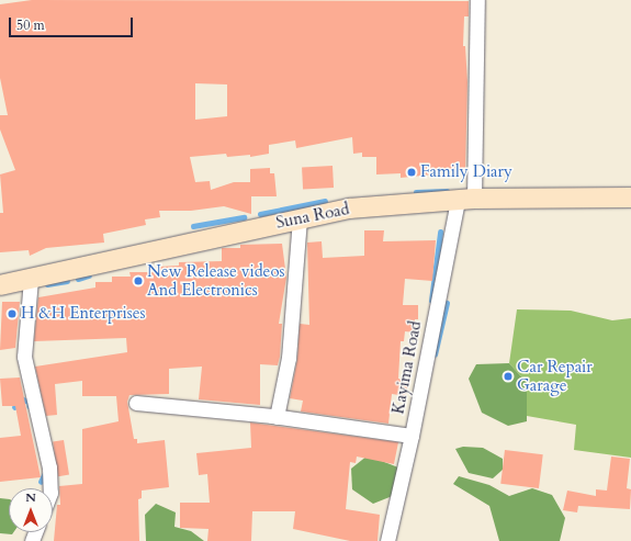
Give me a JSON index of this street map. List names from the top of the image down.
{
  "streets": {
    "street": ["Suna Road", "Kayima Road"]
  },
  "crossings": [
    ["Suna Road", "Kayima Road"]
  ],
  "places": [
    "Family Diary",
    "New Release videos And Electronics",
    "H &H Enterprises",
    "Car Repair Garage"
  ],
  "scale_bar": "50 m",
  "north": "top"
}
